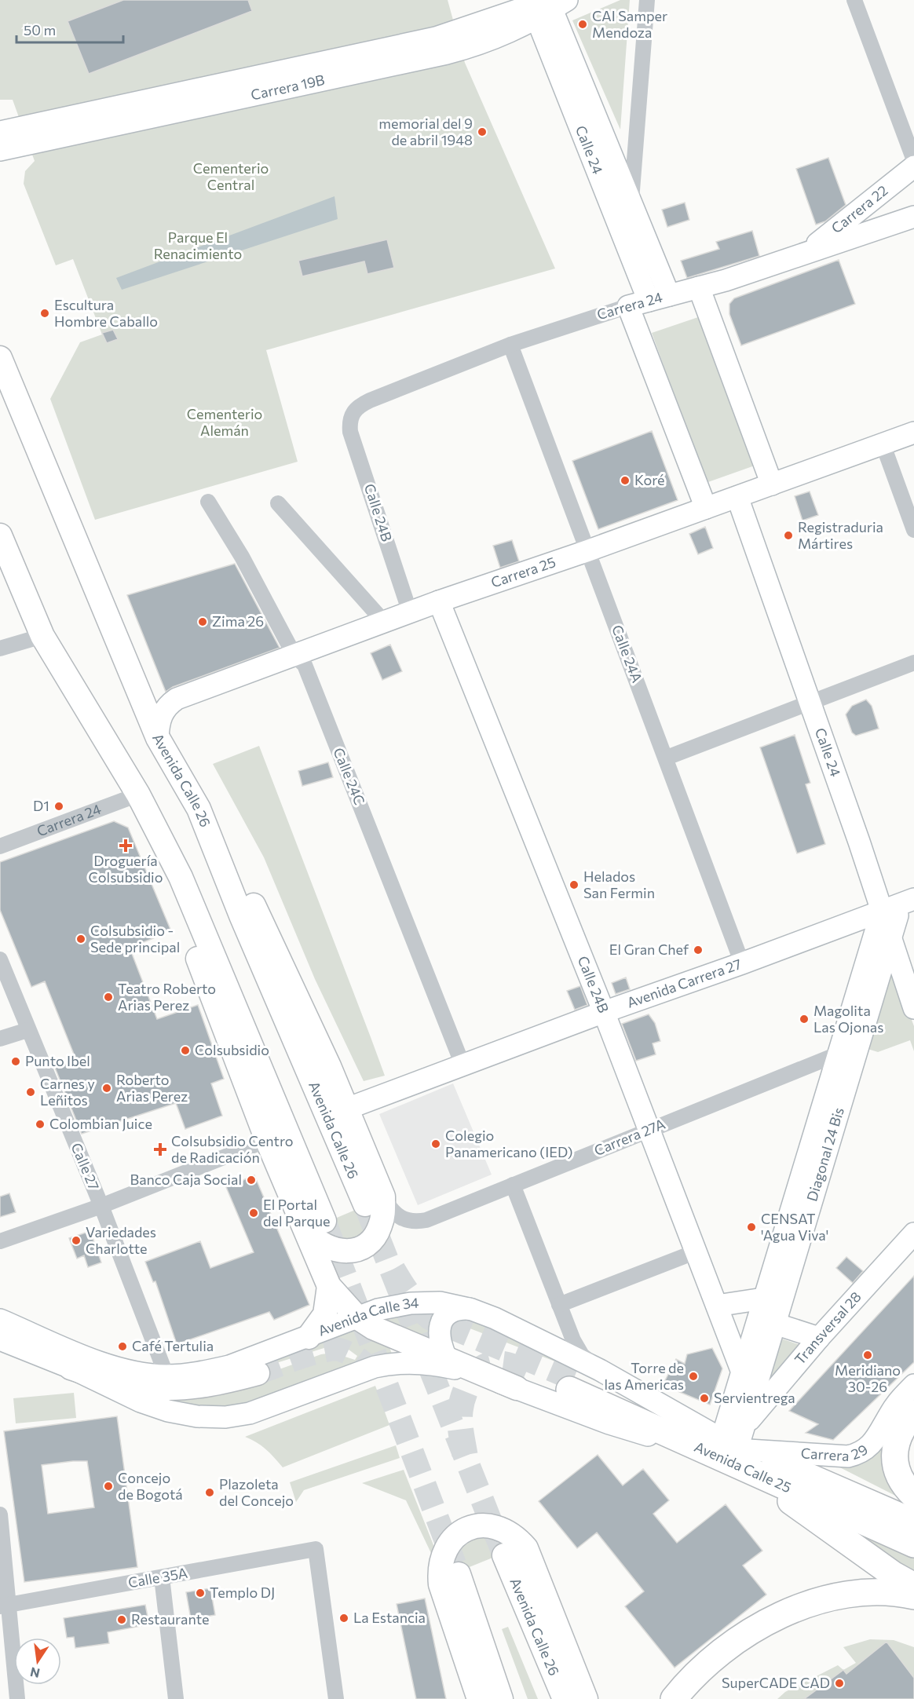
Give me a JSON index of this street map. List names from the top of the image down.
{
  "streets": {
    "highway": ["Avenida Calle 25"],
    "main road": ["Avenida Calle 26"],
    "street": [
      "Carrera 19B",
      "Calle 24",
      "Carrera 22",
      "Carrera 24",
      "Calle 24B",
      "Carrera 25",
      "Calle 24A",
      "Calle 24C",
      "Avenida Carrera 27",
      "Carrera 27A",
      "Diagonal 24 Bis",
      "Calle 27",
      "Avenida Calle 34",
      "Transversal 28",
      "Carrera 29",
      "Calle 35A"
    ]
  },
  "crossings": [
    ["Carrera 19B", "Calle 24"],
    ["Calle 24", "Carrera 24"],
    ["Calle 24", "Carrera 25"],
    ["Calle 24", "Avenida Carrera 27"],
    ["Calle 24", "Diagonal 24 Bis"],
    ["Carrera 22", "Carrera 24"],
    ["Carrera 24", "Calle 24B"],
    ["Carrera 24", "Calle 24A"],
    ["Calle 24B", "Carrera 25"],
    ["Calle 24B", "Avenida Carrera 27"],
    ["Calle 24B", "Carrera 27A"],
    ["Calle 24B", "Diagonal 24 Bis"],
    ["Carrera 25", "Calle 24A"],
    ["Carrera 25", "Calle 24C"],
    ["Carrera 25", "Avenida Calle 26"],
    ["Calle 24A", "Avenida Carrera 27"],
    ["Calle 24C", "Avenida Carrera 27"],
    ["Avenida Calle 26", "Carrera 27A"],
    ["Avenida Carrera 27", "Diagonal 24 Bis"],
    ["Carrera 27A", "Diagonal 24 Bis"],
    ["Diagonal 24 Bis", "Avenida Calle 34"],
    ["Diagonal 24 Bis", "Transversal 28"],
    ["Diagonal 24 Bis", "Carrera 29"],
    ["Diagonal 24 Bis", "Avenida Calle 25"],
    ["Calle 27", "Avenida Calle 34"],
    ["Avenida Calle 34", "Transversal 28"],
    ["Avenida Calle 34", "Carrera 29"],
    ["Avenida Calle 34", "Avenida Calle 25"],
    ["Transversal 28", "Carrera 29"],
    ["Transversal 28", "Avenida Calle 25"],
    ["Carrera 29", "Avenida Calle 25"]
  ],
  "parks": ["Cementerio Central", "Parque El Renacimiento", "Cementerio Alemán"],
  "places": {
    "other": [
      "CAI Samper Mendoza",
      "memorial del 9 de abril 1948",
      "Escultura Hombre Caballo",
      "Koré",
      "Registraduria Mártires",
      "Zima 26",
      "D1",
      "Helados San Fermin",
      "Colsubsidio - Sede principal",
      "El Gran Chef",
      "Teatro Roberto Arias Perez",
      "Magolita Las Ojonas",
      "Colsubsidio",
      "Punto Ibel",
      "Roberto Arias Perez",
      "Carnes y Leñitos",
      "Colombian Juice",
      "Colegio Panamericano (IED)",
      "Banco Caja Social",
      "El Portal del Parque",
      "CENSAT 'Agua Viva'",
      "Variedades Charlotte",
      "Café Tertulia",
      "Meridiano 30-26",
      "Torre de las Americas",
      "Servientrega",
      "Concejo de Bogotá",
      "Plazoleta del Concejo",
      "Templo DJ",
      "La Estancia",
      "Restaurante",
      "SuperCADE CAD"
    ],
    "health": ["Droguería Colsubsidio", "Colsubsidio Centro de Radicación"]
  },
  "scale_bar": "50 m",
  "north": "bottom"
}
